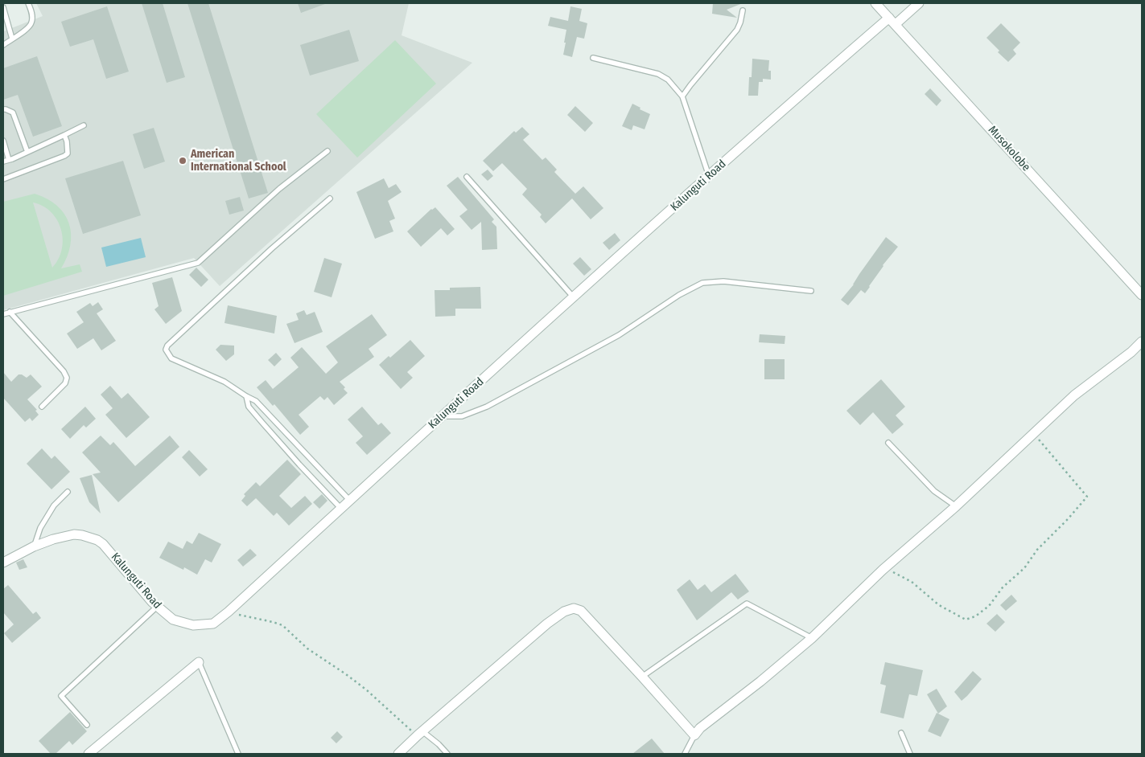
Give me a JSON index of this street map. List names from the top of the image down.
{
  "streets": {
    "street": ["Musokolobe", "Kalunguti Road"]
  },
  "crossings": [
    ["Musokolobe", "Kalunguti Road"]
  ],
  "places": ["American International School"]
}
